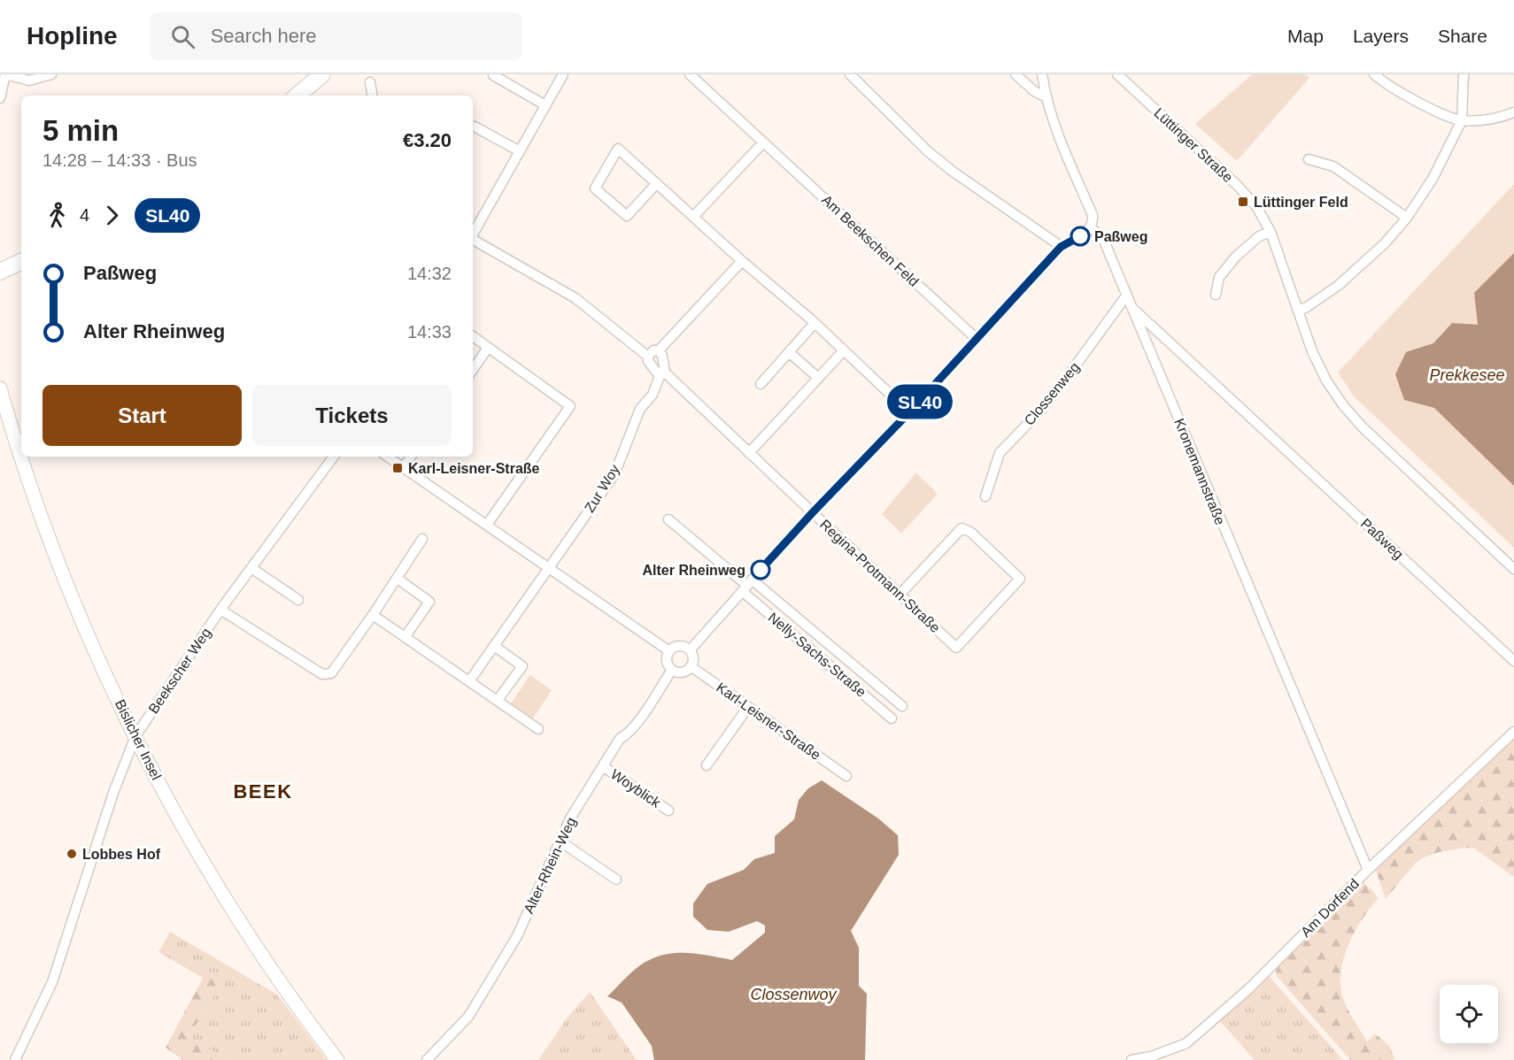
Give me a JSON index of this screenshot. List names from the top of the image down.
{
  "streets": {
    "main road": ["Bislicher Insel"],
    "street": [
      "Lüttinger Straße",
      "Am Beekschen Feld",
      "Clossenweg",
      "Kronemannstraße",
      "Zur Woy",
      "Paßweg",
      "Regina-Protmann-Straße",
      "Nelly-Sachs-Straße",
      "Beekscher Weg",
      "Karl-Leisner-Straße",
      "Woyblick",
      "Alter-Rhein-Weg",
      "Am Dorfend"
    ]
  },
  "crossings": [
    ["Clossenweg", "Kronemannstraße"],
    ["Kronemannstraße", "Paßweg"],
    ["Kronemannstraße", "Am Dorfend"],
    ["Zur Woy", "Regina-Protmann-Straße"],
    ["Beekscher Weg", "Bislicher Insel"],
    ["Karl-Leisner-Straße", "Alter-Rhein-Weg"],
    ["Woyblick", "Alter-Rhein-Weg"]
  ],
  "districts": ["BEEK"],
  "water": ["Prekkesee", "Clossenwoy"],
  "places": {
    "transit": ["Lüttinger Feld", "Karl-Leisner-Straße"],
    "other": ["Paßweg", "Alter Rheinweg", "Lobbes Hof"]
  },
  "lines": ["bus line SL40"],
  "page": {
    "header": "Hopline",
    "search": "Search here",
    "nav": ["Map", "Layers", "Share"],
    "on_map": "SL40",
    "heading": ["5 min", "14:28 – 14:33 · Bus", "€3.20"],
    "legs": ["4", "SL40"],
    "list": [
      {
        "name": "Paßweg",
        "value": "14:32"
      },
      {
        "name": "Alter Rheinweg",
        "value": "14:33"
      }
    ],
    "buttons": ["Start", "Tickets"]
  }
}
